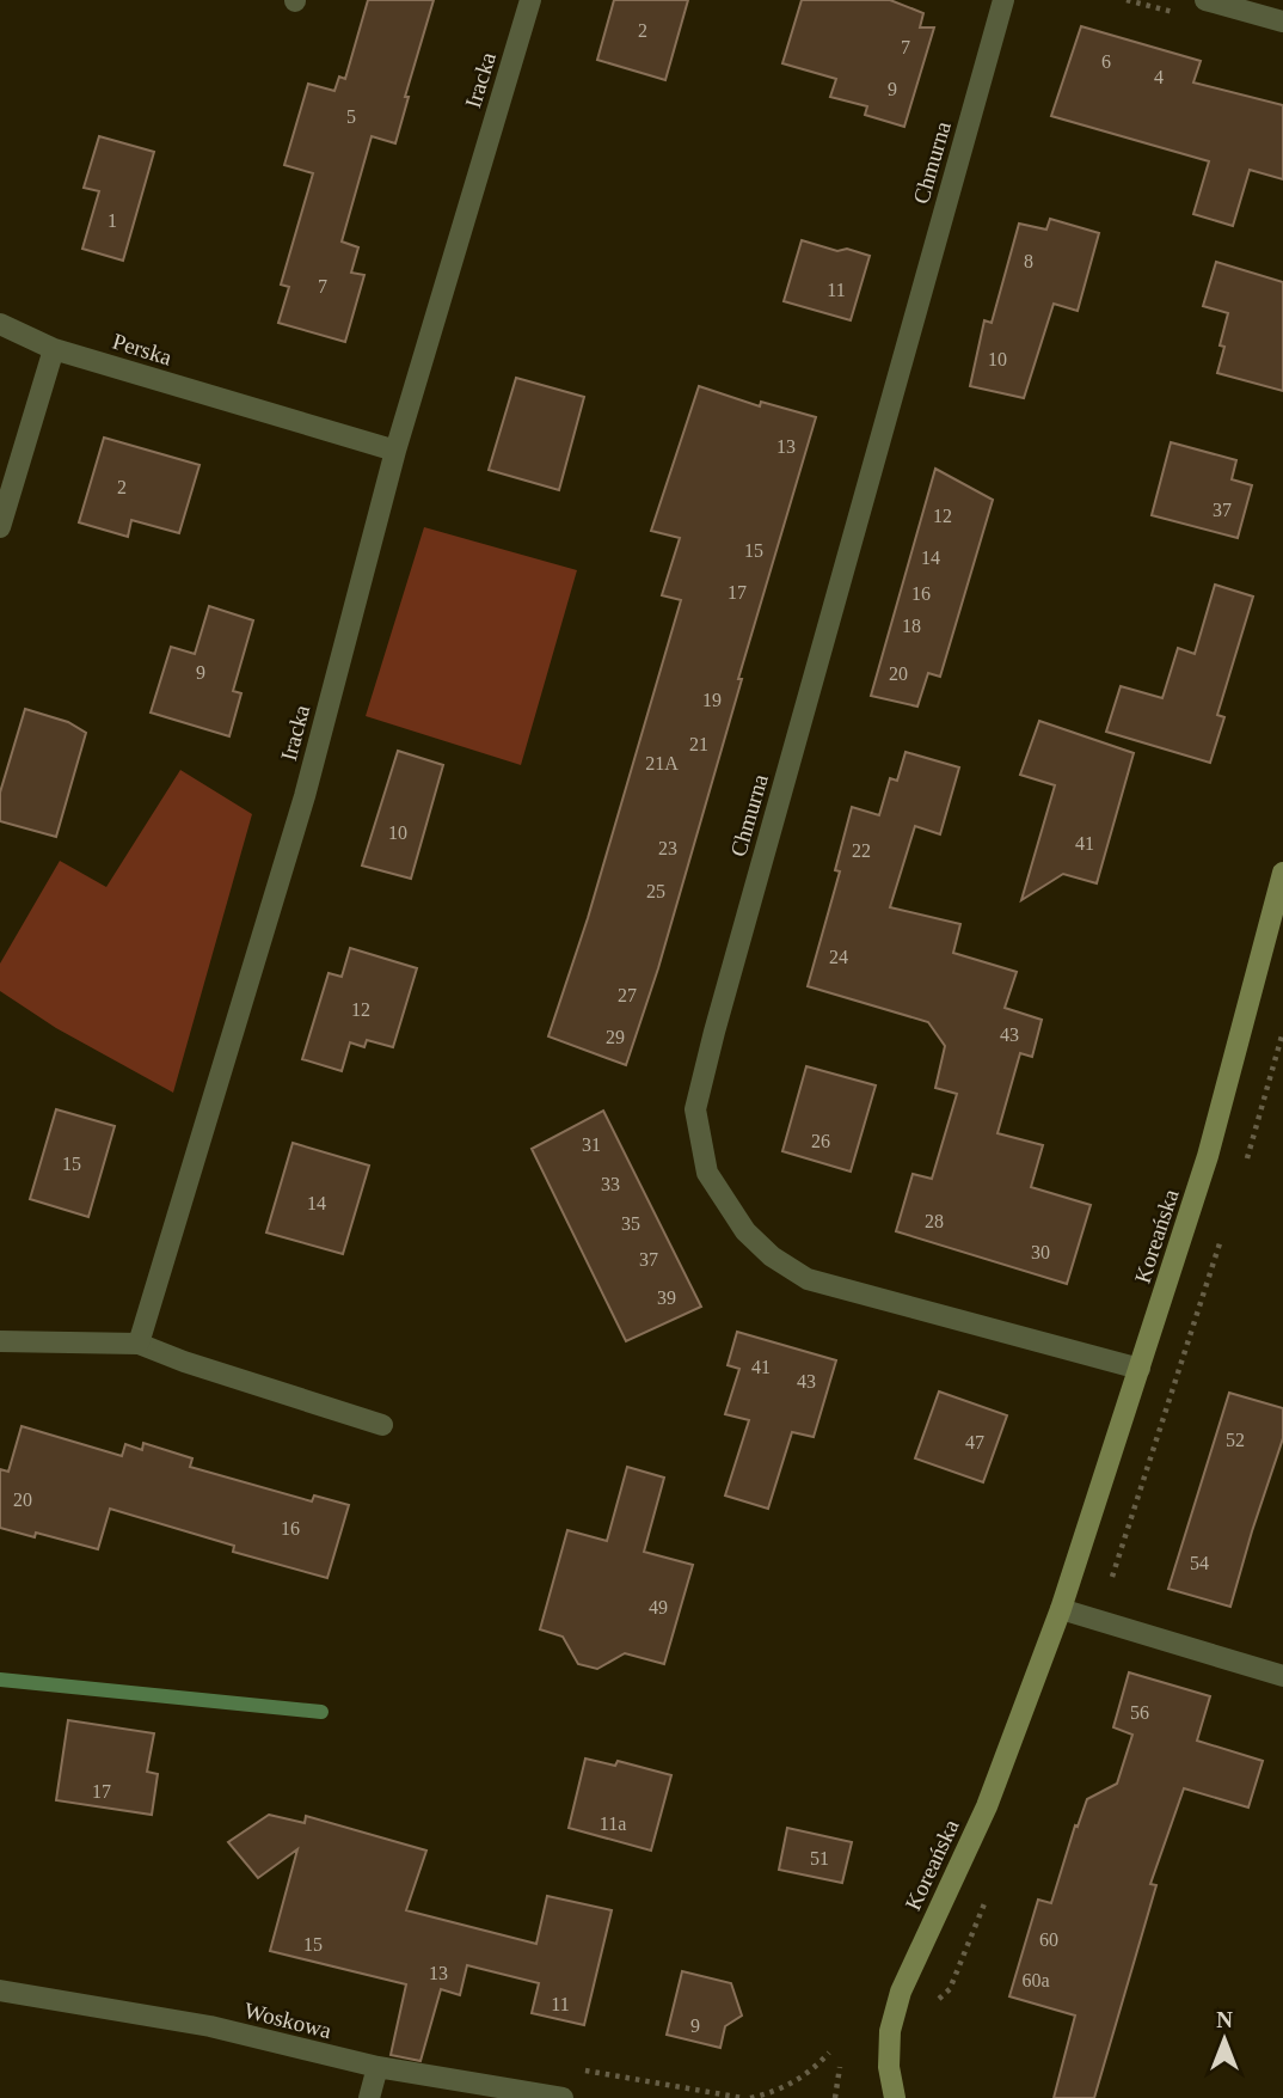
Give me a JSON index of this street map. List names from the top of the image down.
{
  "streets": {
    "street": [
      "Iracka",
      "Chmurna",
      "Perska",
      "Koreańska",
      "Woskowa"
    ]
  },
  "crossings": [
    ["Iracka", "Perska"],
    ["Chmurna", "Koreańska"]
  ],
  "house_numbers": [
    "2",
    "7",
    "6",
    "4",
    "9",
    "5",
    "1",
    "8",
    "7",
    "11",
    "10",
    "13",
    "2",
    "37",
    "12",
    "15",
    "14",
    "17",
    "16",
    "18",
    "9",
    "20",
    "19",
    "21",
    "21A",
    "10",
    "41",
    "23",
    "22",
    "25",
    "24",
    "27",
    "12",
    "43",
    "29",
    "26",
    "31",
    "15",
    "33",
    "14",
    "28",
    "35",
    "30",
    "37",
    "39",
    "41",
    "43",
    "52",
    "47",
    "20",
    "16",
    "54",
    "49",
    "56",
    "17",
    "11a",
    "51",
    "60",
    "15",
    "13",
    "60a",
    "11",
    "9"
  ],
  "north": "top"
}
